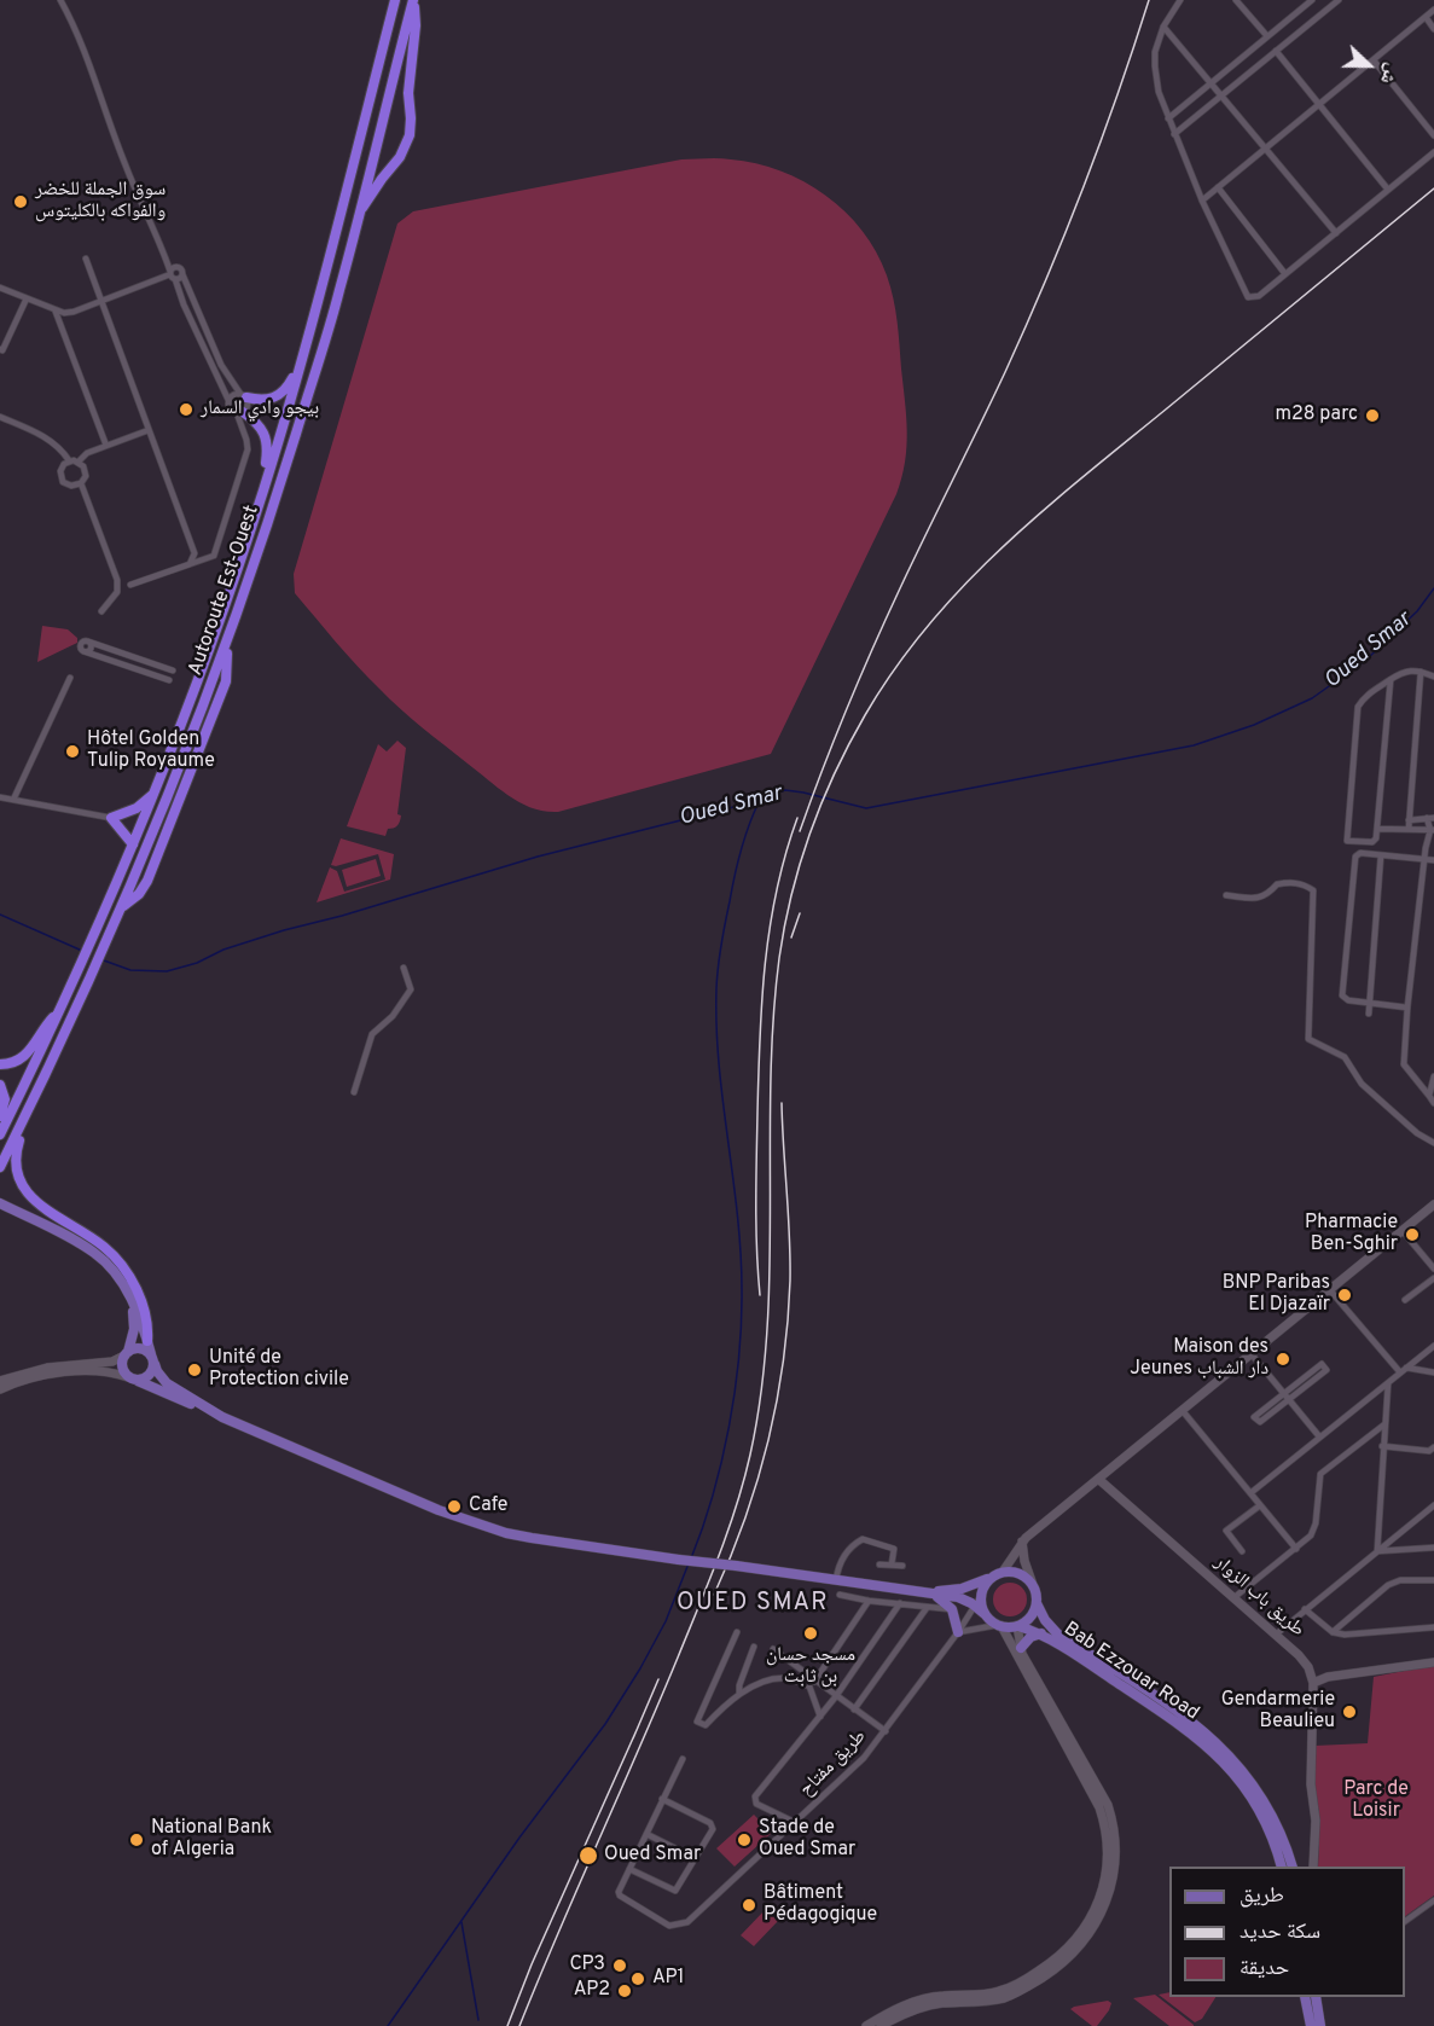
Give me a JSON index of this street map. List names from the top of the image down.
{
  "streets": {
    "highway": ["Autoroute Est-Ouest"],
    "main road": ["طريق باب الزوار", "Bab Ezzouar Road"],
    "street": ["طريق مفتاح"]
  },
  "crossings": [
    ["Bab Ezzouar Road", "طريق مفتاح"]
  ],
  "districts": ["OUED SMAR"],
  "water": ["Oued Smar"],
  "parks": ["Parc de Loisir"],
  "places": [
    "سوق الجملة للخضر والفواكه بالكليتوس",
    "بيجو وادي السمار",
    "m28 parc",
    "Hôtel Golden Tulip Royaume",
    "Pharmacie Ben-Sghir",
    "BNP Paribas El Djazaïr",
    "Maison des Jeunes دار الشباب",
    "Unité de Protection civile",
    "Cafe",
    "مسجد حسان بن ثابت",
    "Gendarmerie Beaulieu",
    "National Bank of Algeria",
    "Stade de Oued Smar",
    "Oued Smar",
    "Bâtiment Pédagogique",
    "CP3",
    "AP1",
    "AP2"
  ],
  "legend": ["طريق", "سكة حديد", "حديقة"],
  "north": "right"
}
